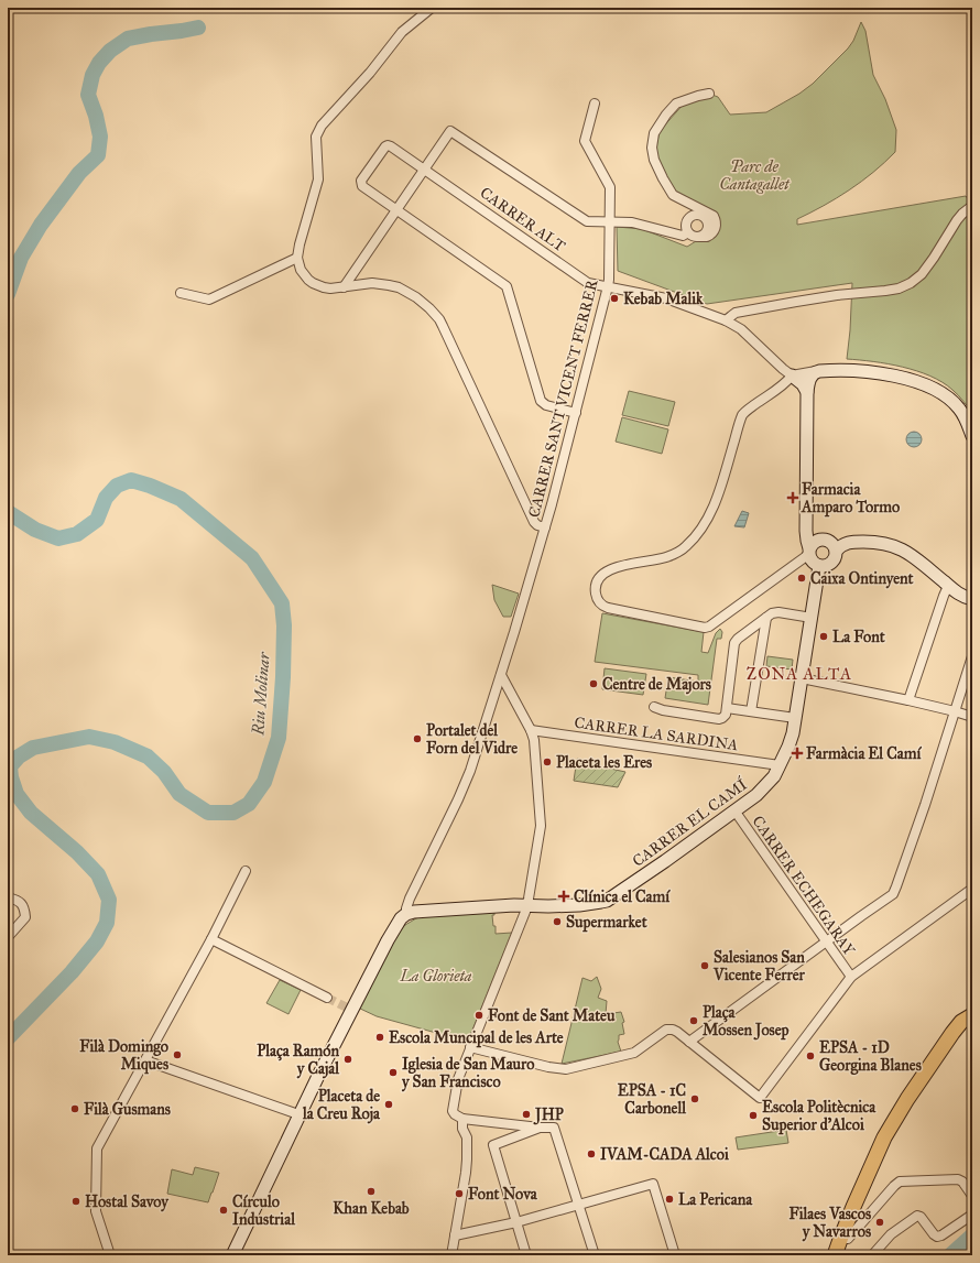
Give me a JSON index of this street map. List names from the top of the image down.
{
  "streets": {
    "street": [
      "CARRER ALT",
      "CARRER SANT VICENT FERRER",
      "CARRER LA SARDINA",
      "CARRER EL CAMÍ",
      "CARRER ECHEGARAY"
    ]
  },
  "crossings": [
    ["CARRER ALT", "CARRER SANT VICENT FERRER"],
    ["CARRER SANT VICENT FERRER", "CARRER EL CAMÍ"],
    ["CARRER LA SARDINA", "CARRER EL CAMÍ"],
    ["CARRER EL CAMÍ", "CARRER ECHEGARAY"]
  ],
  "districts": ["ZONA ALTA"],
  "water": ["Riu Molinar"],
  "parks": ["Parc de Cantagallet", "La Glorieta"],
  "places": {
    "other": [
      "Kebab Malik",
      "Caixa Ontinyent",
      "La Font",
      "Centre de Majors",
      "Portalet del Forn del Vidre",
      "Placeta les Eres",
      "Supermarket",
      "Salesianos San Vicente Ferrer",
      "Font de Sant Mateu",
      "Plaça Mossen Josep",
      "Escola Muncipal de les Arte",
      "Filà Domingo Miques",
      "EPSA - 1D Georgina Blanes",
      "Plaça Ramón y Cajal",
      "Iglesia de San Mauro y San Francisco",
      "EPSA - 1C Carbonell",
      "Placeta de la Creu Roja",
      "Filà Gusmans",
      "JHP",
      "Escola Politècnica Superior d'Alcoi",
      "IVAM-CADA Alcoi",
      "Khan Kebab",
      "Font Nova",
      "La Pericana",
      "Hostal Savoy",
      "Círculo Industrial",
      "Filaes Vascos y Navarros"
    ],
    "health": ["Farmacia Amparo Tormo", "Farmàcia El Camí", "Clínica el Camí"]
  }
}
